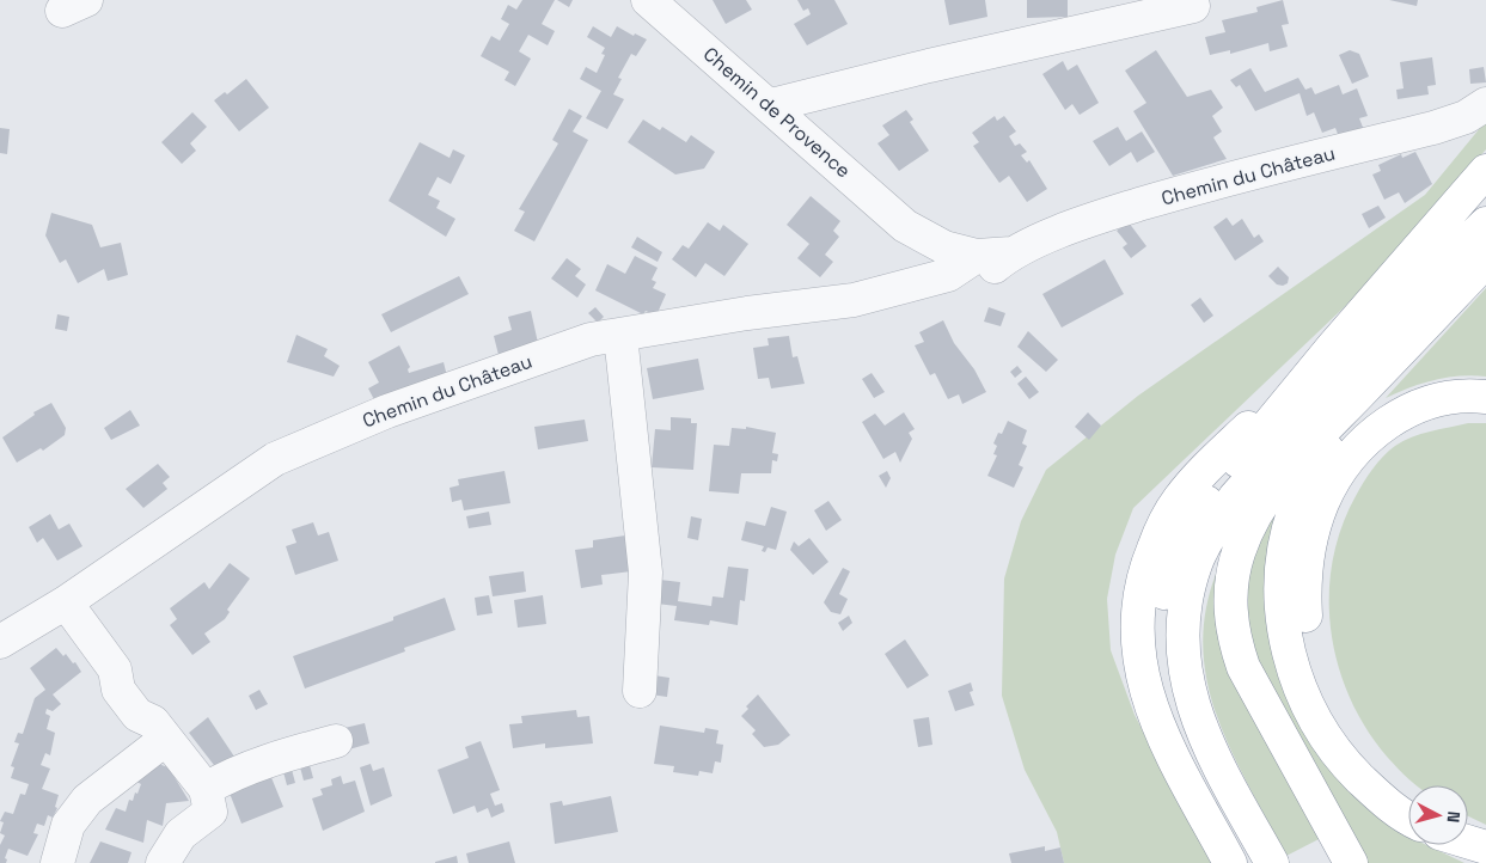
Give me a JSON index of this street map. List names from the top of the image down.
{
  "streets": {
    "street": ["Chemin de Provence", "Chemin du Château"]
  },
  "crossings": [
    ["Chemin de Provence", "Chemin du Château"]
  ],
  "north": "right"
}
